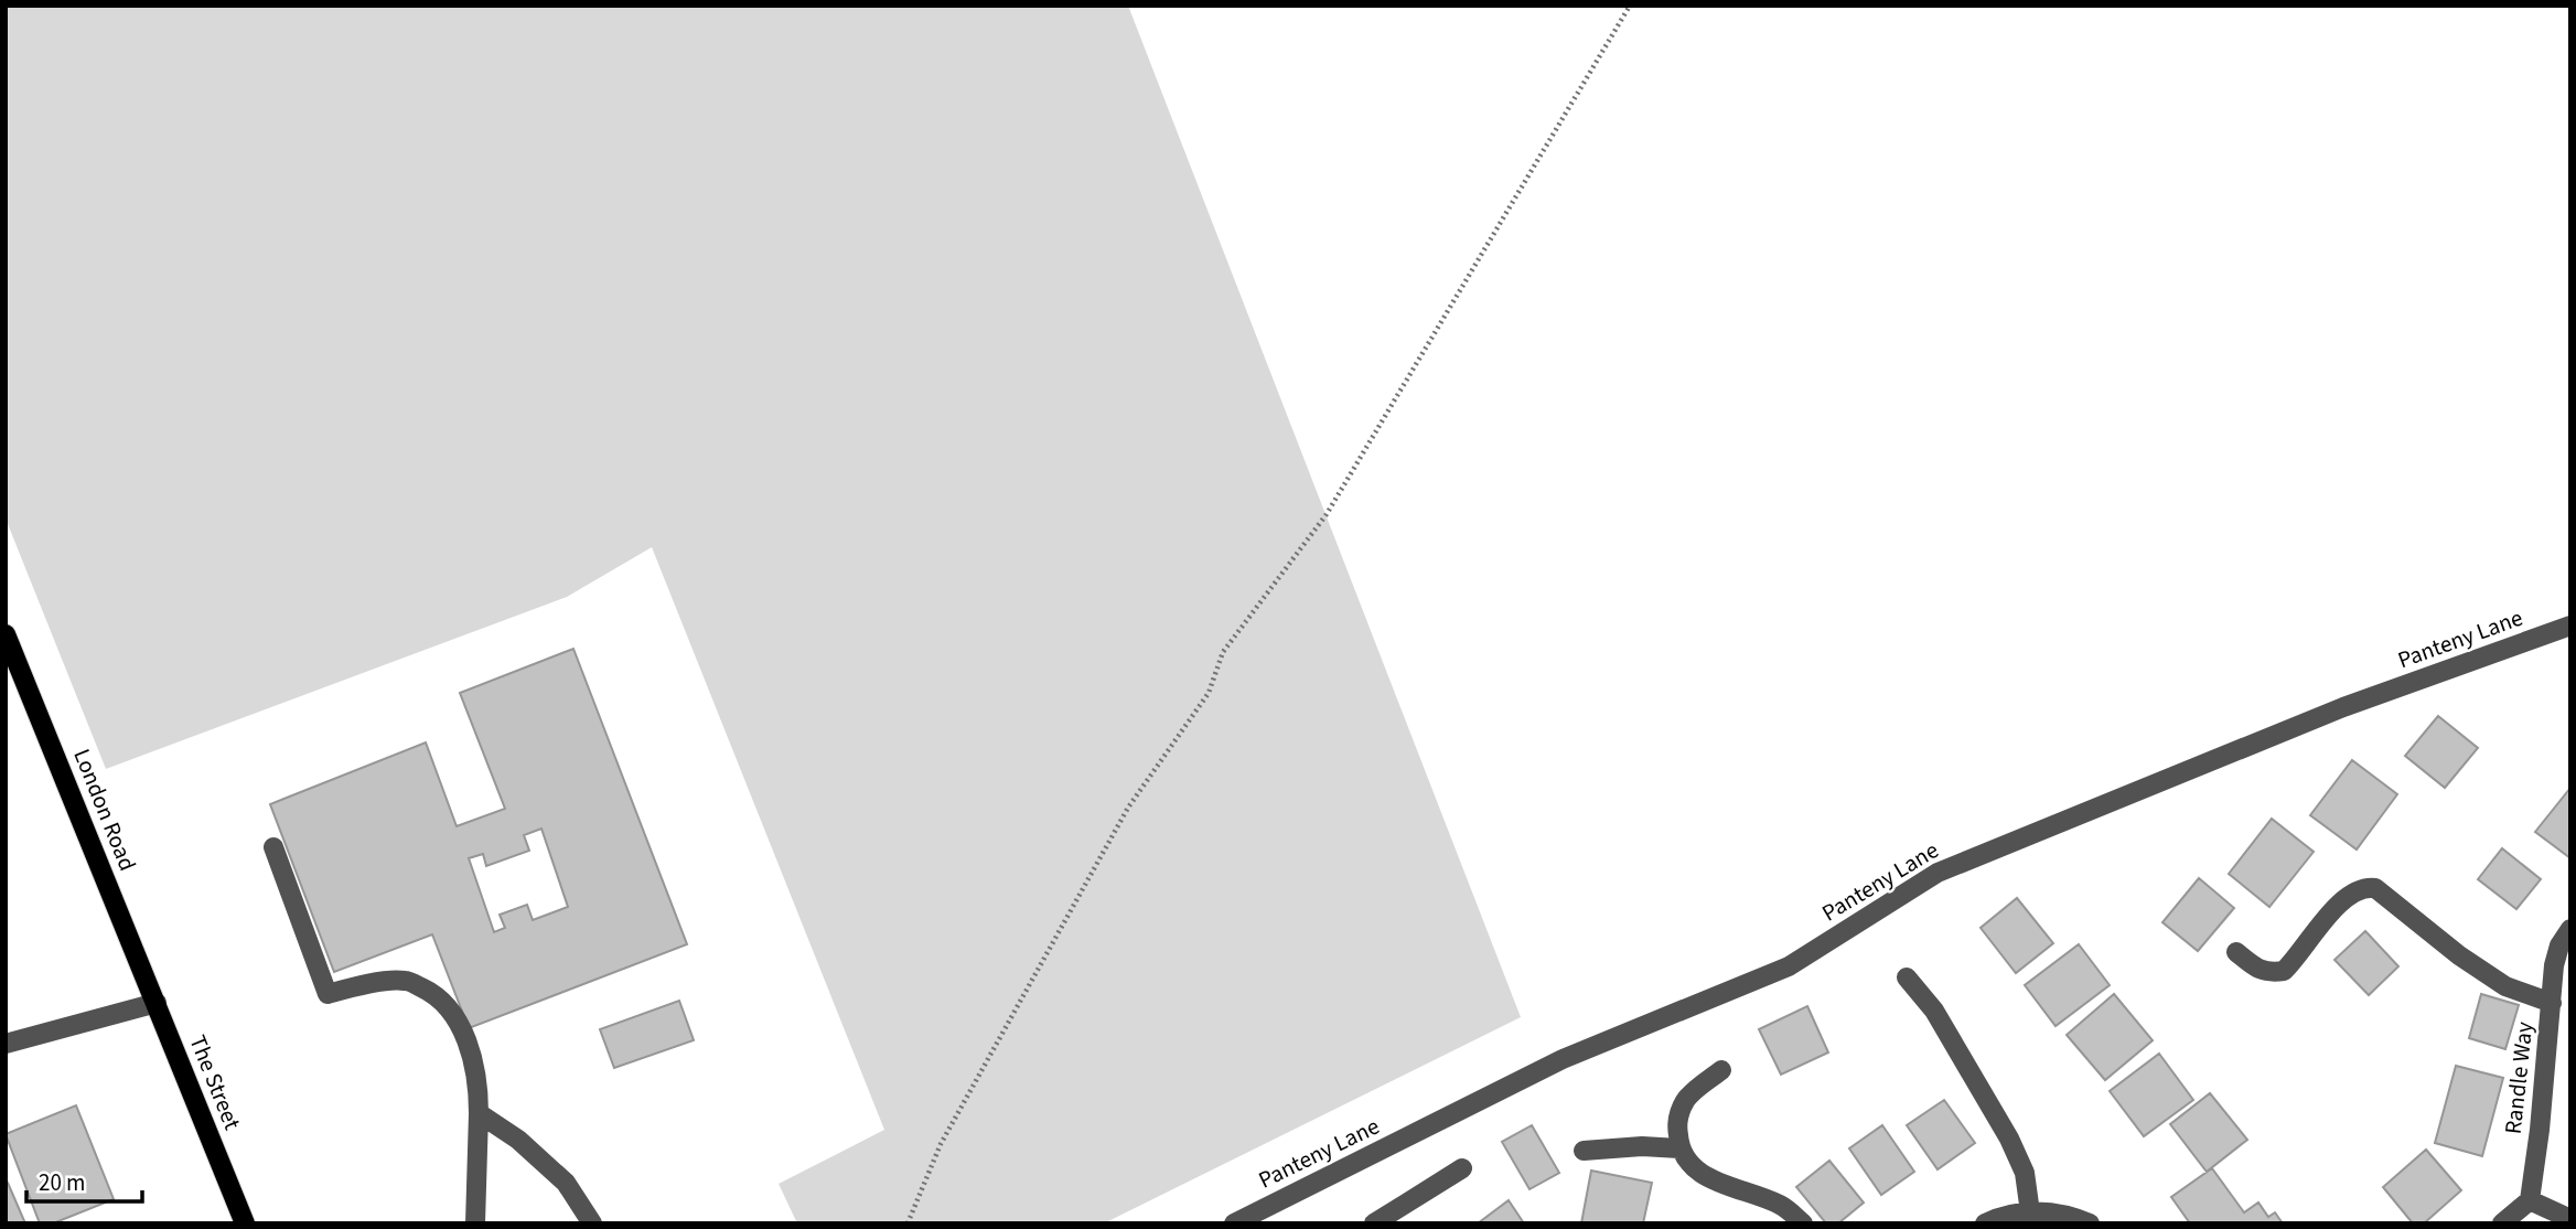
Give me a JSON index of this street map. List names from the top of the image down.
{
  "streets": {
    "main road": ["London Road", "The Street"],
    "street": ["Panteny Lane", "Randle Way"]
  },
  "crossings": [
    ["London Road", "The Street"]
  ],
  "scale_bar": "20 m"
}
